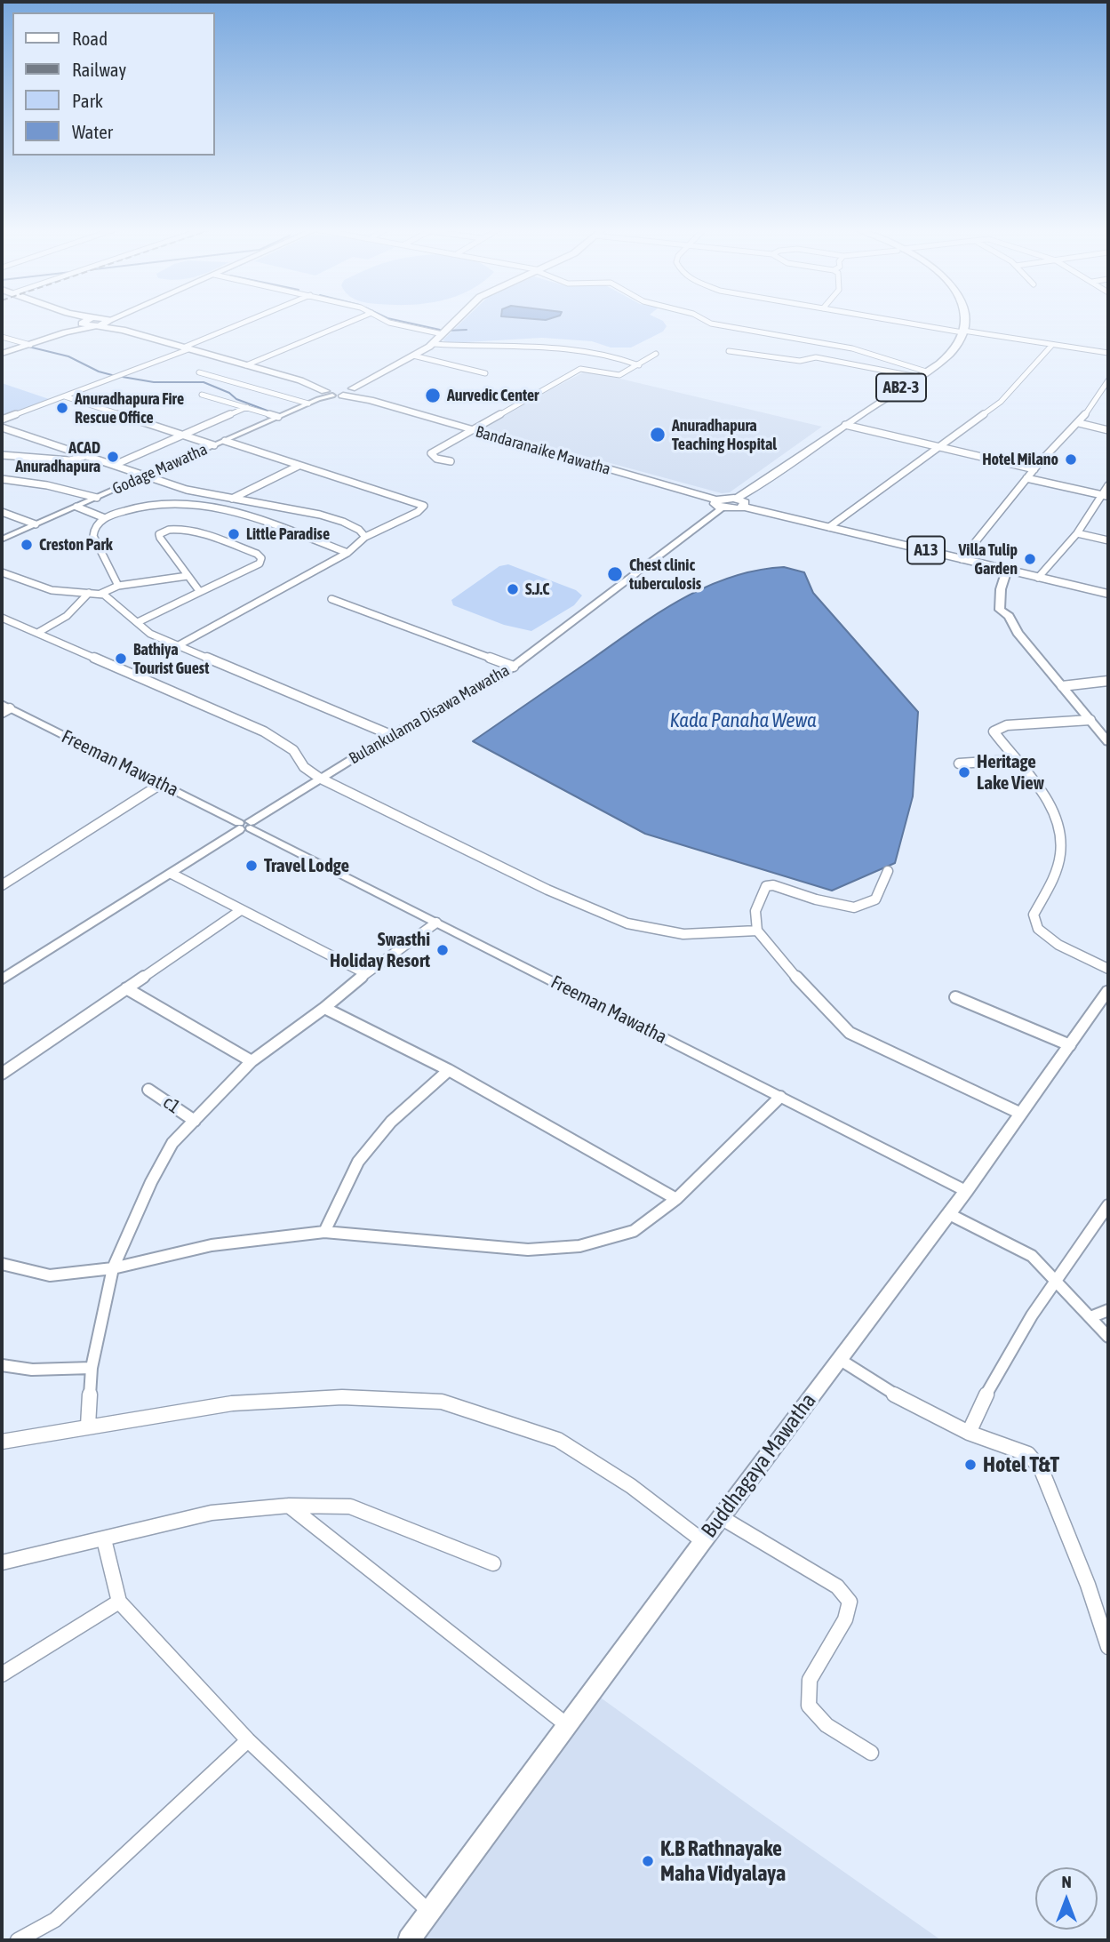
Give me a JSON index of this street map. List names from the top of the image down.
{
  "streets": {
    "highway": ["Bandaranaike Mawatha", "A13"],
    "main road": ["AB2-3", "Bulankulama Disawa Mawatha", "Buddhagaya Mawatha"],
    "street": ["Godage Mawatha", "Freeman Mawatha", "c1"]
  },
  "crossings": [
    ["AB2-3", "A13"],
    ["Bandaranaike Mawatha", "Godage Mawatha"],
    ["Bandaranaike Mawatha", "Bulankulama Disawa Mawatha"],
    ["Bulankulama Disawa Mawatha", "Freeman Mawatha"],
    ["Freeman Mawatha", "Buddhagaya Mawatha"]
  ],
  "water": ["Kada Panaha Wewa"],
  "places": [
    "Aurvedic Center",
    "Anuradhapura Fire Rescue Office",
    "Anuradhapura Teaching Hospital",
    "ACAD Anuradhapura",
    "Hotel Milano",
    "Little Paradise",
    "Creston Park",
    "Villa Tulip Garden",
    "Chest clinic tuberculosis",
    "S.J.C",
    "Bathiya Tourist Guest",
    "Heritage Lake View",
    "Travel Lodge",
    "Swasthi Holiday Resort",
    "Hotel T&T",
    "K.B Rathnayake Maha Vidyalaya"
  ],
  "legend": [
    "Road",
    "Railway",
    "Park",
    "Water"
  ],
  "north": "top"
}
